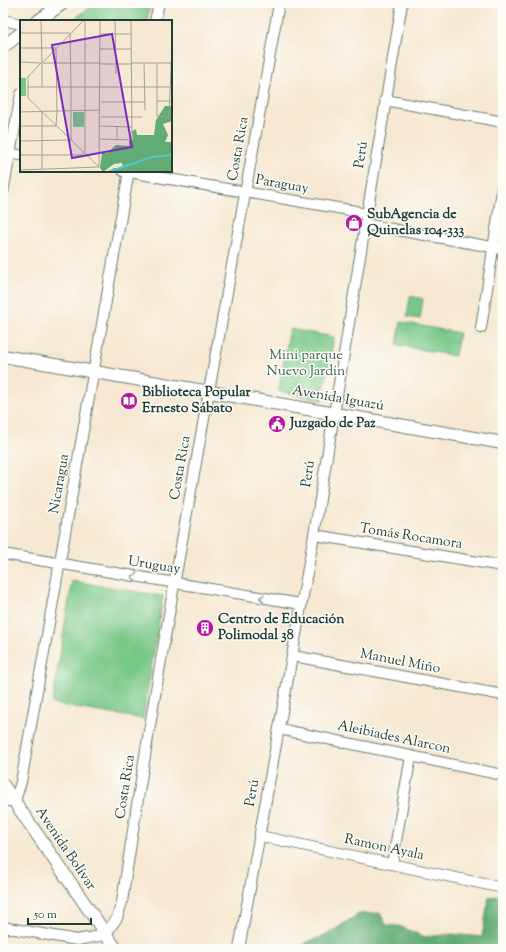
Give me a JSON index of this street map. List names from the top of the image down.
{
  "streets": {
    "main road": ["Avenida Iguazú", "Avenida Bolívar"],
    "street": [
      "Costa Rica",
      "Perú",
      "Paraguay",
      "Nicaragua",
      "Tomás Rocamora",
      "Uruguay",
      "Manuel Miño",
      "Aleibiades Alarcon",
      "Ramon Ayala"
    ]
  },
  "crossings": [
    ["Costa Rica", "Paraguay"],
    ["Costa Rica", "Avenida Iguazú"],
    ["Costa Rica", "Uruguay"],
    ["Costa Rica", "Avenida Bolívar"],
    ["Perú", "Paraguay"],
    ["Perú", "Avenida Iguazú"],
    ["Perú", "Tomás Rocamora"],
    ["Perú", "Uruguay"],
    ["Perú", "Manuel Miño"],
    ["Perú", "Aleibiades Alarcon"],
    ["Perú", "Ramon Ayala"],
    ["Avenida Iguazú", "Nicaragua"],
    ["Nicaragua", "Uruguay"],
    ["Nicaragua", "Avenida Bolívar"]
  ],
  "one_way": ["Uruguay"],
  "parks": ["Mini parque Nuevo Jardín"],
  "places": {
    "shop": ["SubAgencia de Quinelas 104-333"],
    "library": ["Biblioteca Popular Ernesto Sábato"],
    "public building": ["Juzgado de Paz"],
    "building": ["Centro de Educación Polimodal 38"]
  },
  "scale_bar": "50 m"
}
